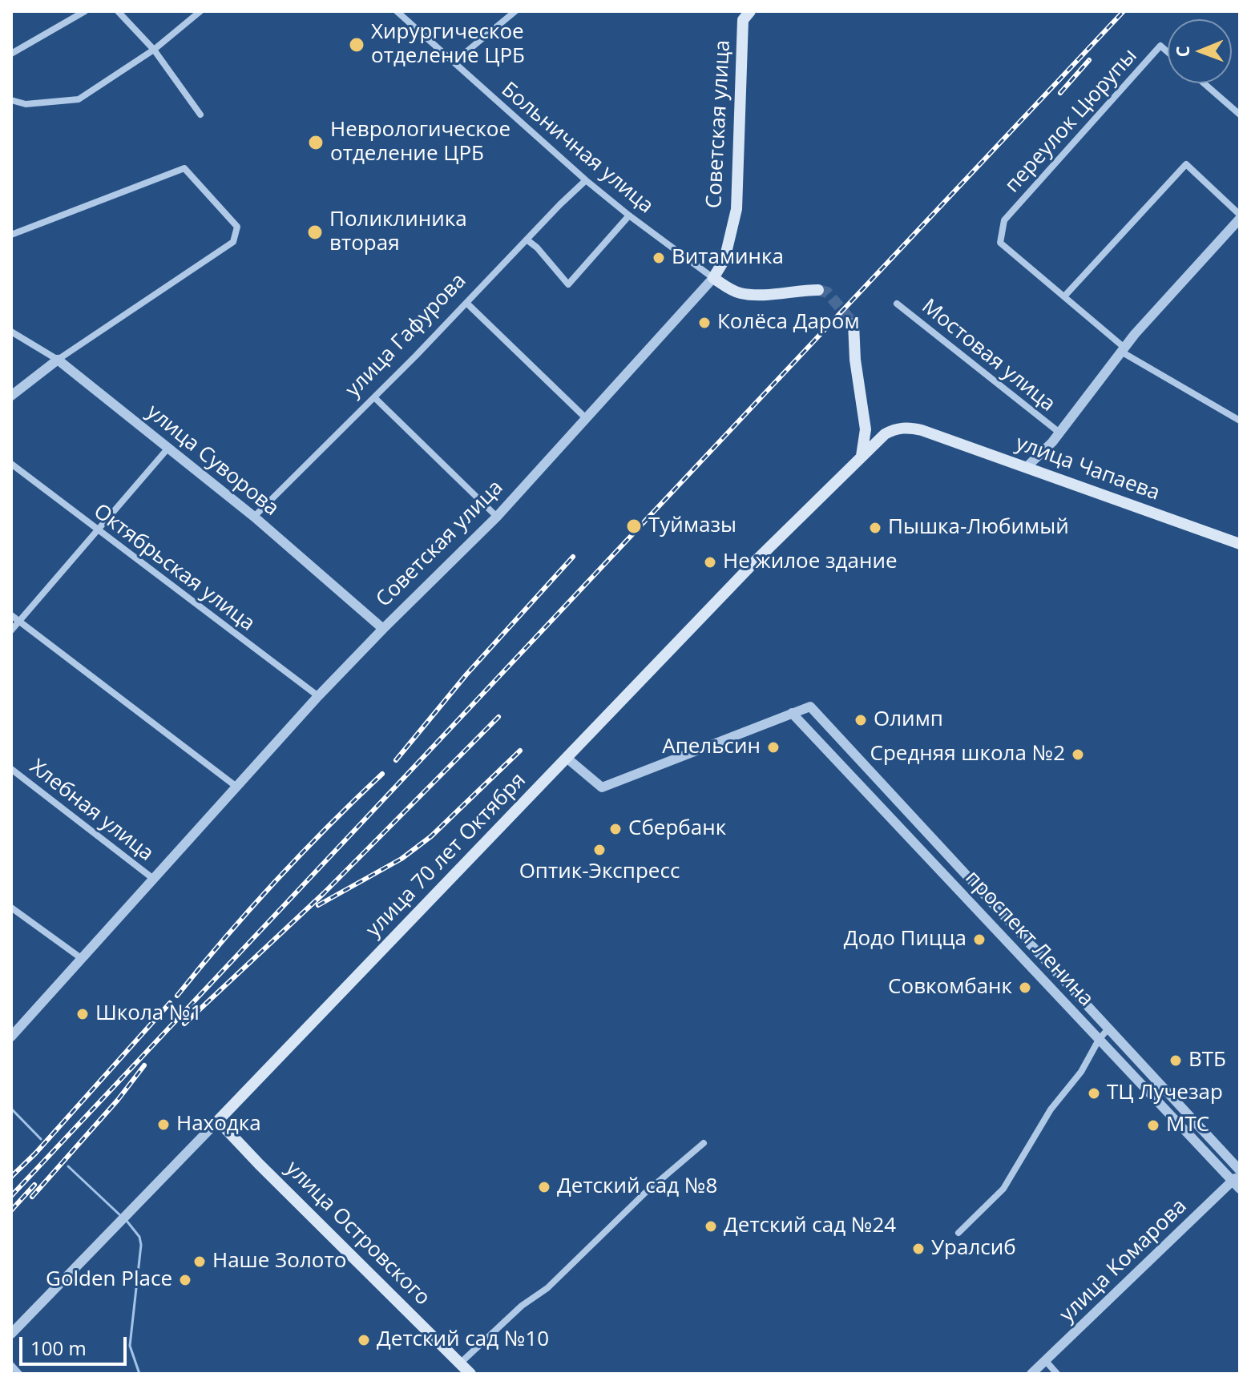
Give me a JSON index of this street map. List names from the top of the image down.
{
  "streets": {
    "main road": [
      "Советская улица",
      "улица Чапаева",
      "улица 70 лет Октября",
      "улица Островского"
    ],
    "street": [
      "переулок Цюрупы",
      "Больничная улица",
      "улица Гафурова",
      "Мостовая улица",
      "улица Суворова",
      "Октябрьская улица",
      "Хлебная улица",
      "проспект Ленина",
      "улица Комарова"
    ]
  },
  "crossings": [
    ["Советская улица", "Больничная улица"],
    ["Советская улица", "улица Суворова"],
    ["Советская улица", "Октябрьская улица"],
    ["Советская улица", "Хлебная улица"],
    ["Больничная улица", "улица Гафурова"],
    ["улица Гафурова", "улица Суворова"],
    ["улица Чапаева", "улица 70 лет Октября"],
    ["улица 70 лет Октября", "улица Островского"],
    ["проспект Ленина", "улица Комарова"]
  ],
  "places": [
    "Хирургическое отделение ЦРБ",
    "Неврологическое отделение ЦРБ",
    "Поликлиника вторая",
    "Витаминка",
    "Колёса Даром",
    "Туймазы",
    "Пышка-Любимый",
    "Не жилое здание",
    "Олимп",
    "Апельсин",
    "Средняя школа №2",
    "Сбербанк",
    "Оптик-Экспресс",
    "Додо Пицца",
    "Совкомбанк",
    "Школа №1",
    "ВТБ",
    "ТЦ Лучезар",
    "Находка",
    "МТС",
    "Детский сад №8",
    "Детский сад №24",
    "Уралсиб",
    "Наше Золото",
    "Golden Place",
    "Детский сад №10"
  ],
  "scale_bar": "100 m",
  "north": "left"
}
